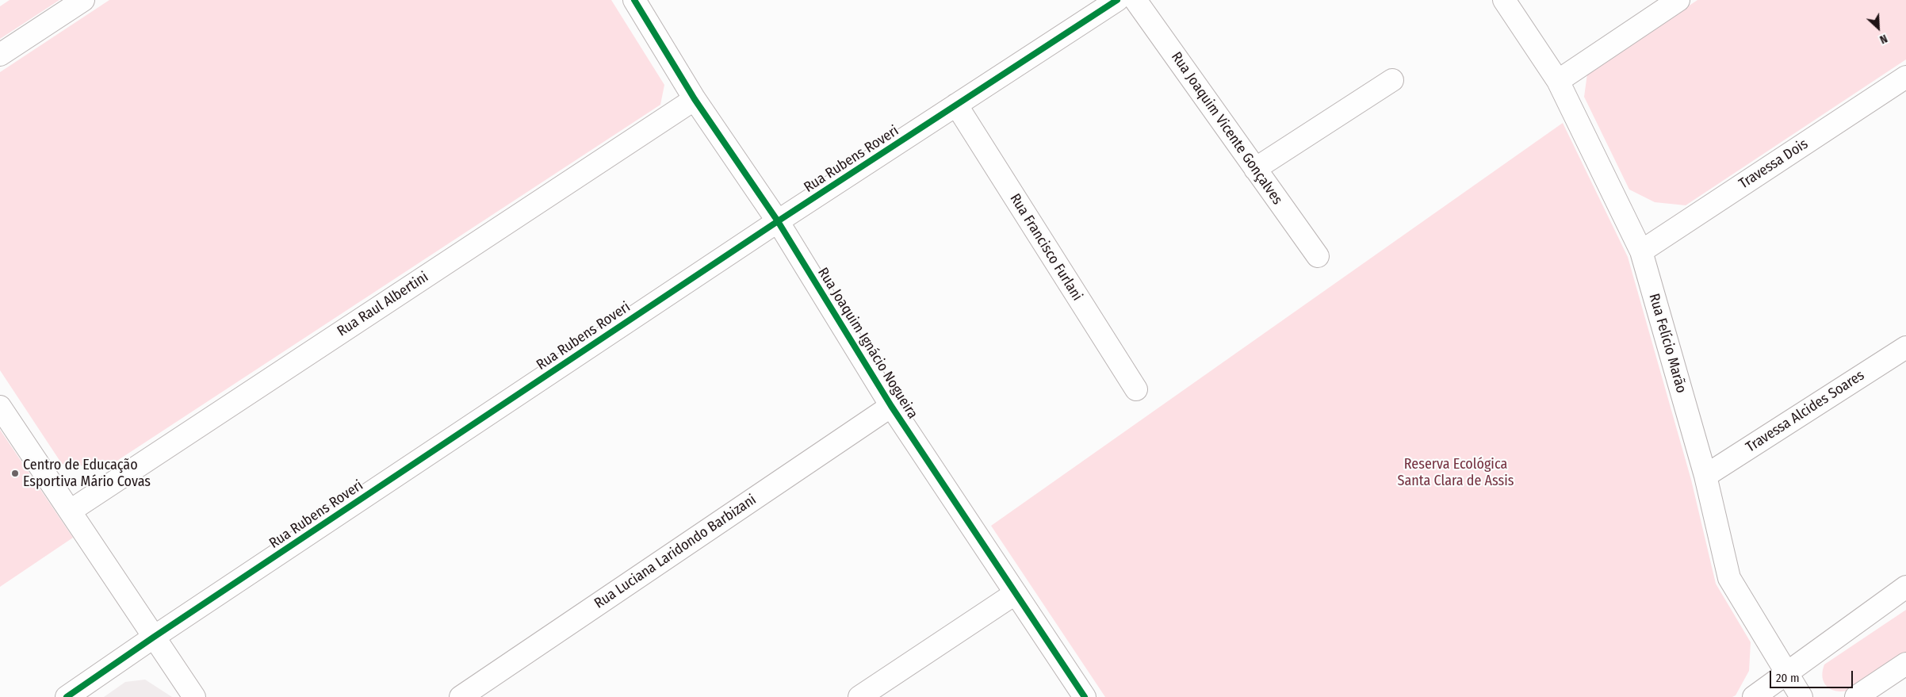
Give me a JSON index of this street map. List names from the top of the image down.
{
  "streets": {
    "street": [
      "Rua Joaquim Vicente Gonçalves",
      "Rua Rubens Roveri",
      "Travessa Dois",
      "Rua Francisco Furlani",
      "Rua Raul Albertini",
      "Rua Joaquim Ignácio Nogueira",
      "Rua Felício Marão",
      "Travessa Alcides Soares",
      "Rua Luciana Laridondo Barbizani"
    ]
  },
  "crossings": [
    ["Rua Rubens Roveri", "Rua Francisco Furlani"],
    ["Rua Rubens Roveri", "Rua Joaquim Ignácio Nogueira"],
    ["Travessa Dois", "Rua Felício Marão"],
    ["Rua Raul Albertini", "Rua Joaquim Ignácio Nogueira"],
    ["Rua Joaquim Ignácio Nogueira", "Rua Luciana Laridondo Barbizani"],
    ["Rua Felício Marão", "Travessa Alcides Soares"]
  ],
  "parks": ["Reserva Ecológica Santa Clara de Assis"],
  "places": ["Centro de Educação Esportiva Mário Covas"],
  "scale_bar": "20 m",
  "north": "bottom right"
}
